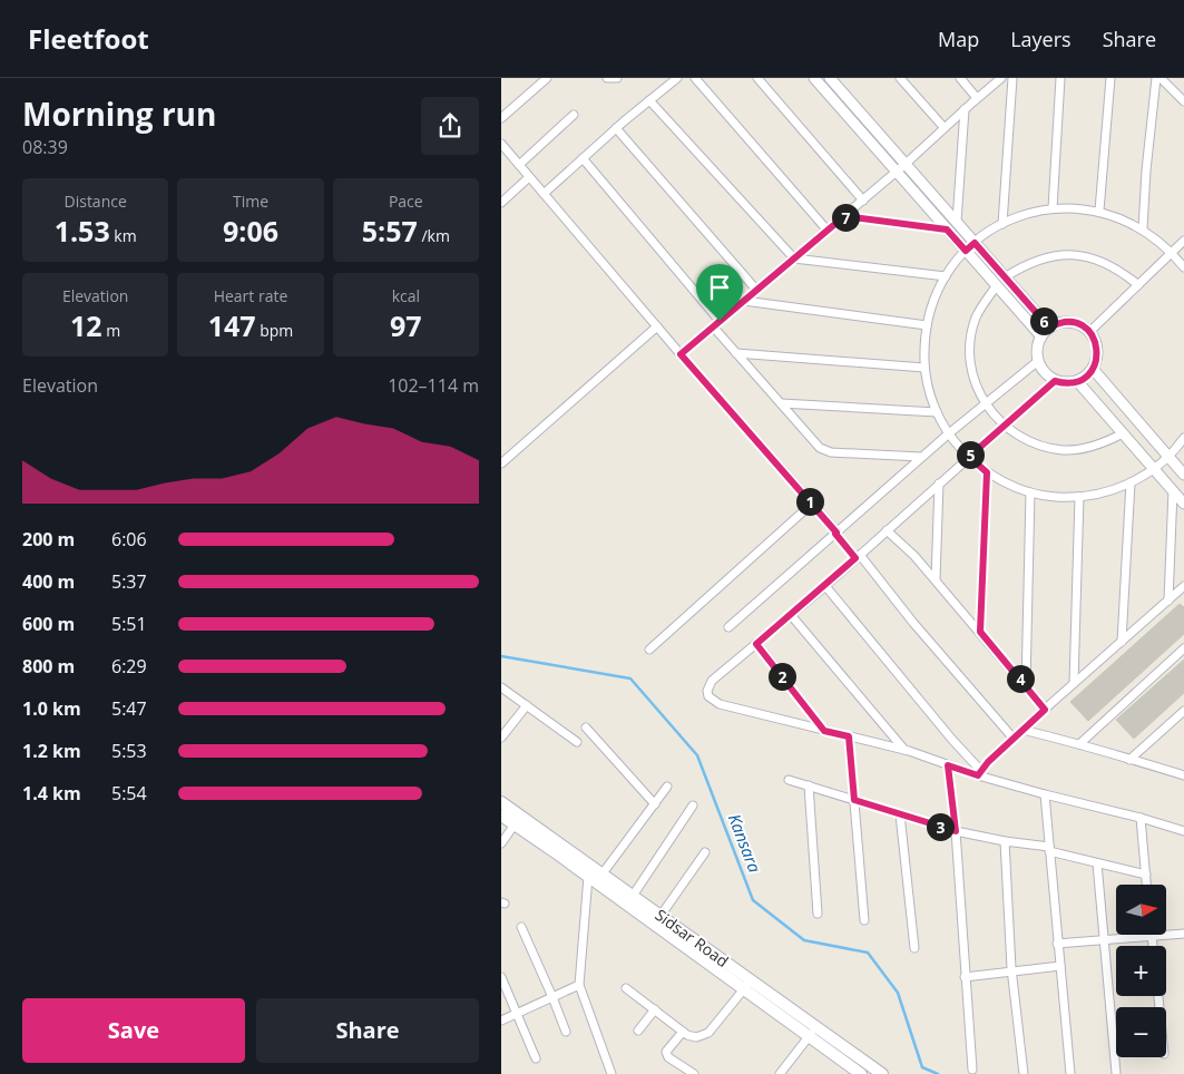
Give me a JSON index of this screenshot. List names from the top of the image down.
{
  "streets": {
    "main road": ["Sidsar Road"]
  },
  "water": ["Kansara"],
  "north": "right",
  "page": {
    "header": "Fleetfoot",
    "nav": ["Map", "Layers", "Share"],
    "heading": ["Morning run", "08:39"],
    "stats": [
      ["Distance", "1.53 km"],
      ["Time", "9:06"],
      ["Pace", "5:57 /km"],
      ["Elevation", "12 m"],
      ["Heart rate", "147 bpm"],
      ["kcal", "97"]
    ],
    "pins": [
      "7",
      "6",
      "5",
      "1",
      "2",
      "4",
      "3"
    ],
    "chart": ["Elevation", "102–114 m"],
    "list": [
      {
        "name": "200 m",
        "note": "6:06"
      },
      {
        "name": "400 m",
        "note": "5:37"
      },
      {
        "name": "600 m",
        "note": "5:51"
      },
      {
        "name": "800 m",
        "note": "6:29"
      },
      {
        "name": "1.0 km",
        "note": "5:47"
      },
      {
        "name": "1.2 km",
        "note": "5:53"
      },
      {
        "name": "1.4 km",
        "note": "5:54"
      }
    ],
    "map_buttons": ["+", "−"],
    "buttons": ["Save", "Share"]
  }
}
